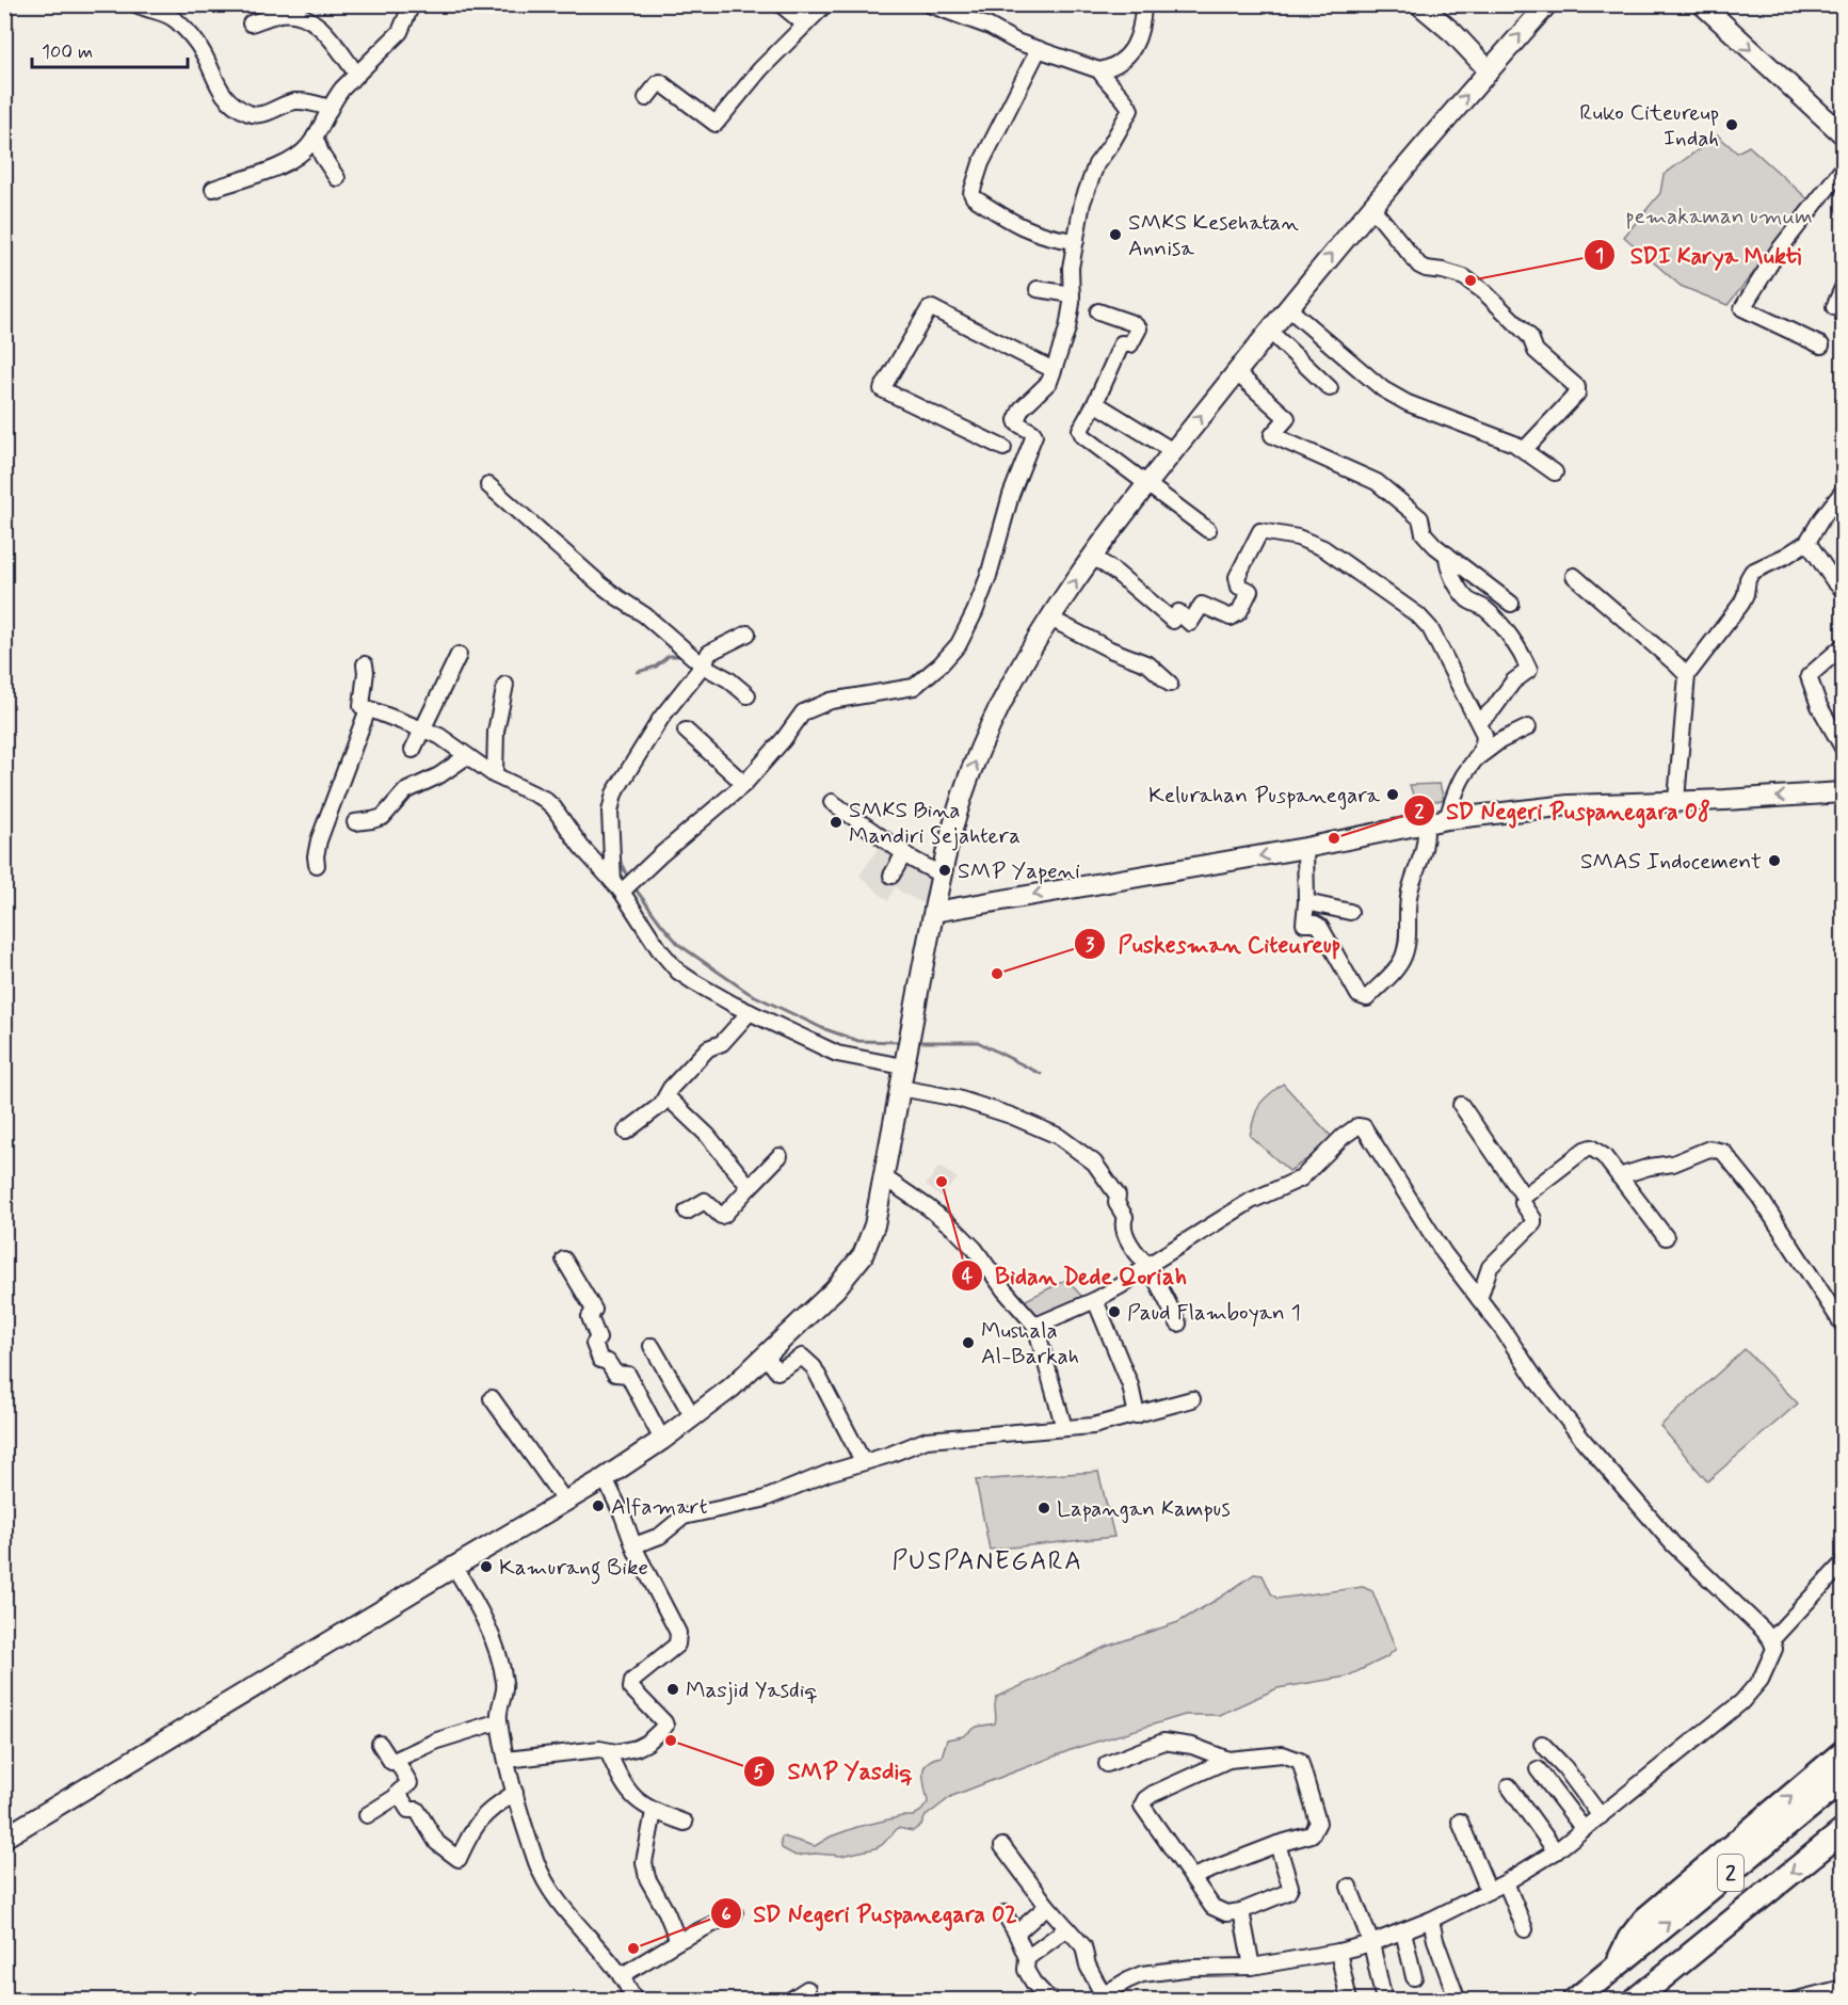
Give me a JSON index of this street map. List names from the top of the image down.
{
  "streets": {
    "highway": ["2"]
  },
  "districts": ["PUSPANEGARA"],
  "parks": ["pemakaman umum"],
  "places": [
    "Ruko Citeureup Indah",
    "SMKS Kesehatan Annisa",
    "SDI Karya Mukti",
    "Kelurahan Puspanegara",
    "SMKS Bina Mandiri Sejahtera",
    "SD Negeri Puspanegara 08",
    "SMAS Indocement",
    "SMP Yapeni",
    "Puskesman Citeureup",
    "Bidan Dede Qoriah",
    "Paud Flamboyan 1",
    "Mushala Al-Barkah",
    "Alfamart",
    "Lapangan Kampus",
    "Kamurang Bike",
    "Masjid Yasdiq",
    "SMP Yasdiq",
    "SD Negeri Puspanegara 02"
  ],
  "scale_bar": "100 m"
}
